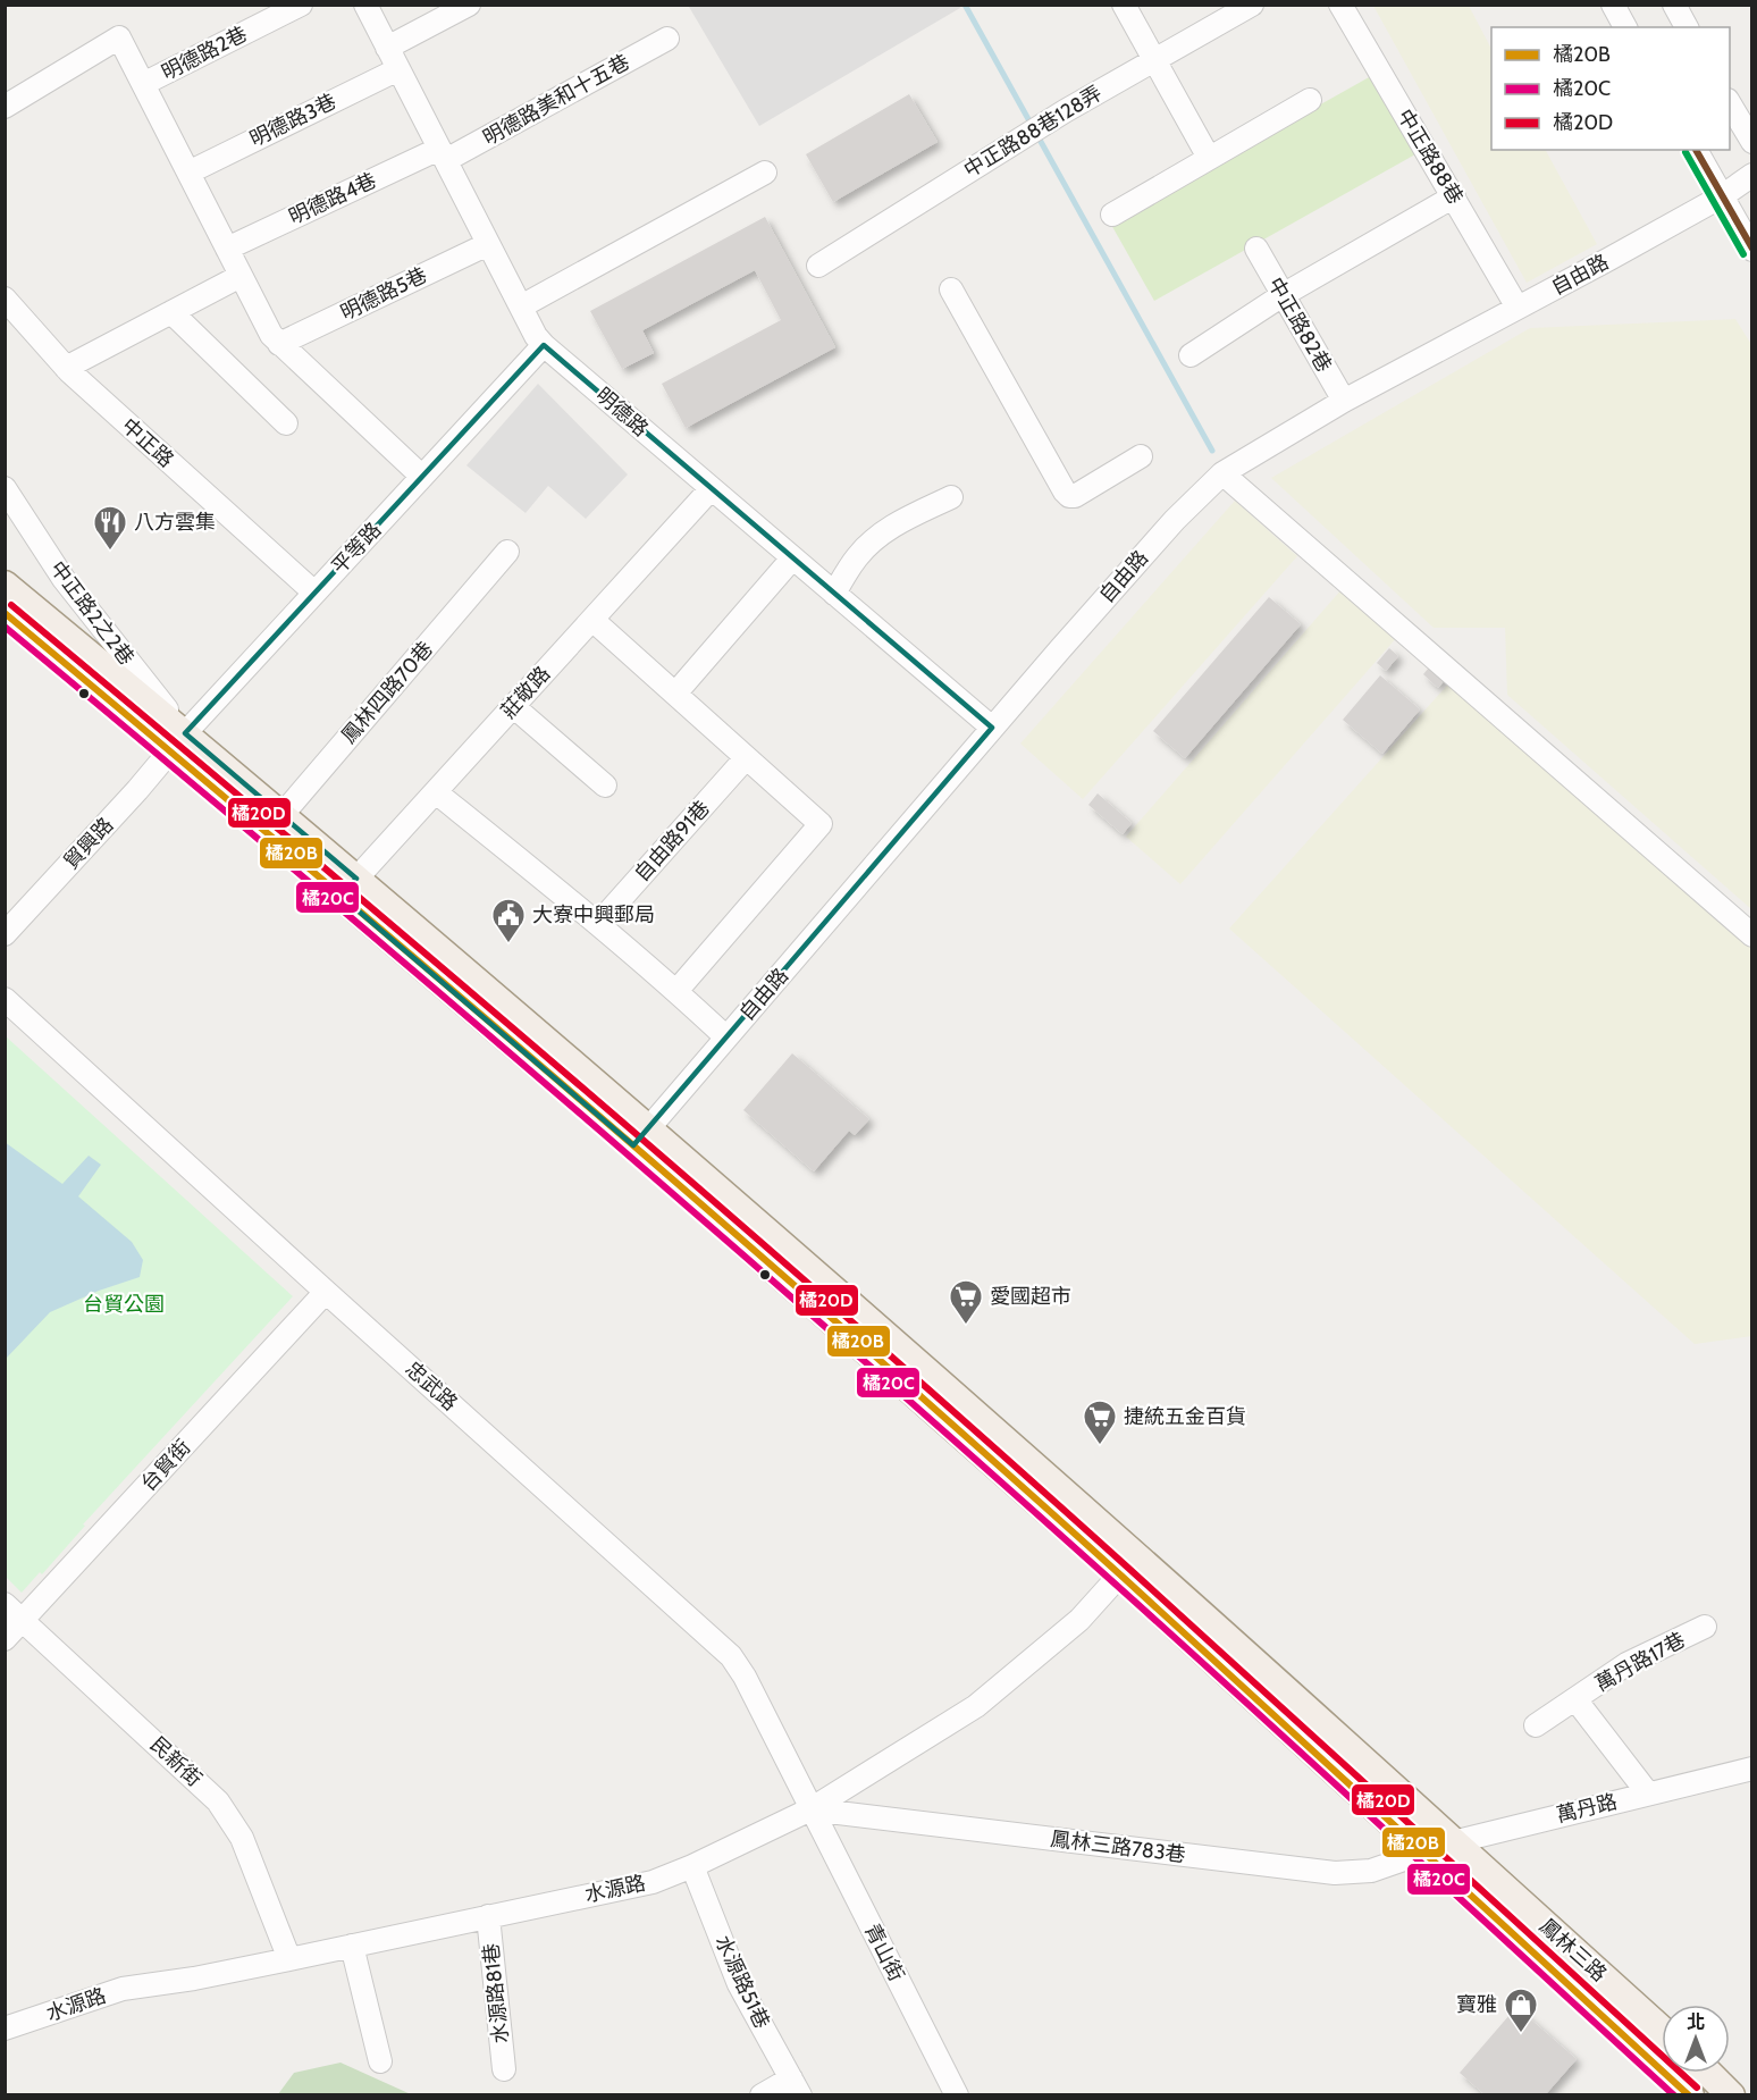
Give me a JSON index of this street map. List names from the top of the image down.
{
  "streets": {
    "main road": ["鳳林三路"],
    "street": [
      "明德路2巷",
      "明德路美和十五巷",
      "明德路3巷",
      "中正路88巷128弄",
      "中正路88巷",
      "明德路4巷",
      "自由路",
      "明德路5巷",
      "中正路82巷",
      "明德路",
      "中正路",
      "平等路",
      "中正路2之2巷",
      "鳳林四路70巷",
      "莊敬路",
      "自由路91巷",
      "貿興路",
      "忠武路",
      "台貿街",
      "萬丹路17巷",
      "民新街",
      "萬丹路",
      "鳳林三路783巷",
      "水源路",
      "青山街",
      "水源路51巷",
      "水源路81巷"
    ]
  },
  "crossings": [
    ["明德路美和十五巷", "明德路4巷"],
    ["明德路美和十五巷", "明德路"],
    ["明德路3巷", "明德路"],
    ["中正路88巷", "自由路"],
    ["明德路4巷", "明德路"],
    ["自由路", "中正路82巷"],
    ["自由路", "明德路"],
    ["明德路5巷", "明德路"],
    ["明德路", "平等路"],
    ["明德路", "莊敬路"],
    ["中正路", "平等路"],
    ["平等路", "中正路2之2巷"],
    ["平等路", "貿興路"],
    ["中正路2之2巷", "貿興路"],
    ["忠武路", "台貿街"],
    ["忠武路", "鳳林三路783巷"],
    ["忠武路", "水源路"],
    ["忠武路", "青山街"],
    ["台貿街", "民新街"],
    ["萬丹路17巷", "萬丹路"],
    ["民新街", "水源路"],
    ["萬丹路", "鳳林三路783巷"],
    ["萬丹路", "鳳林三路"],
    ["鳳林三路783巷", "水源路"],
    ["鳳林三路783巷", "鳳林三路"],
    ["鳳林三路783巷", "青山街"],
    ["水源路", "鳳林三路"],
    ["水源路", "青山街"],
    ["水源路", "水源路51巷"],
    ["水源路", "水源路81巷"]
  ],
  "parks": ["台貿公園"],
  "places": {
    "restaurant": ["八方雲集"],
    "public building": ["大寮中興郵局"],
    "supermarket": ["愛國超市", "捷統五金百貨"],
    "shop": ["寶雅"]
  },
  "lines": ["transit line 橘20D", "transit line 橘20B", "transit line 橘20C"],
  "legend": ["橘20B", "橘20C", "橘20D"],
  "north": "top"
}
